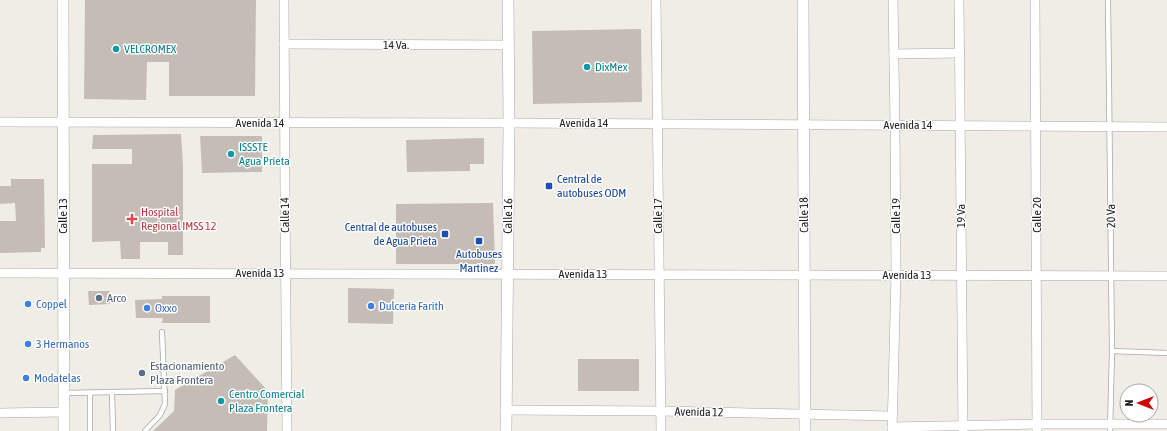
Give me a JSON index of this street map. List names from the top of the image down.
{
  "streets": {
    "street": [
      "14 Va.",
      "Avenida 14",
      "Calle 14",
      "Calle 18",
      "Calle 20",
      "Calle 13",
      "Calle 16",
      "Calle 17",
      "Calle 19",
      "19 Va",
      "Avenida 13",
      "Avenida 12"
    ],
    "lane": ["20 Va"]
  },
  "crossings": [
    ["14 Va.", "Calle 14"],
    ["14 Va.", "Calle 16"],
    ["Avenida 14", "Calle 14"],
    ["Avenida 14", "Calle 18"],
    ["Avenida 14", "Calle 20"],
    ["Avenida 14", "Calle 13"],
    ["Avenida 14", "Calle 16"],
    ["Avenida 14", "Calle 17"],
    ["Avenida 14", "Calle 19"],
    ["Avenida 14", "19 Va"],
    ["Avenida 14", "20 Va"],
    ["Calle 14", "Avenida 13"],
    ["Calle 18", "Avenida 13"],
    ["Calle 18", "Avenida 12"],
    ["Calle 20", "Avenida 13"],
    ["Calle 13", "Avenida 13"],
    ["Calle 16", "Avenida 13"],
    ["Calle 16", "Avenida 12"],
    ["Calle 17", "Avenida 13"],
    ["Calle 17", "Avenida 12"],
    ["Calle 19", "Avenida 13"],
    ["Calle 19", "Avenida 12"],
    ["19 Va", "Avenida 13"],
    ["20 Va", "Avenida 13"]
  ],
  "places": {
    "other": [
      "VELCROMEX",
      "DixMex",
      "ISSSTE Agua Prieta",
      "Arco",
      "Coppel",
      "Dulcería Farith",
      "Oxxo",
      "3 Hermanos",
      "Estacionamiento Plaza Frontera",
      "Modatelas",
      "Centro Comercial Plaza Frontera"
    ],
    "transit": ["Central de autobuses ODM", "Central de autobuses de Agua Prieta", "Autobuses Martinez"],
    "health": ["Hospital Regional IMSS 12"]
  },
  "north": "left"
}
